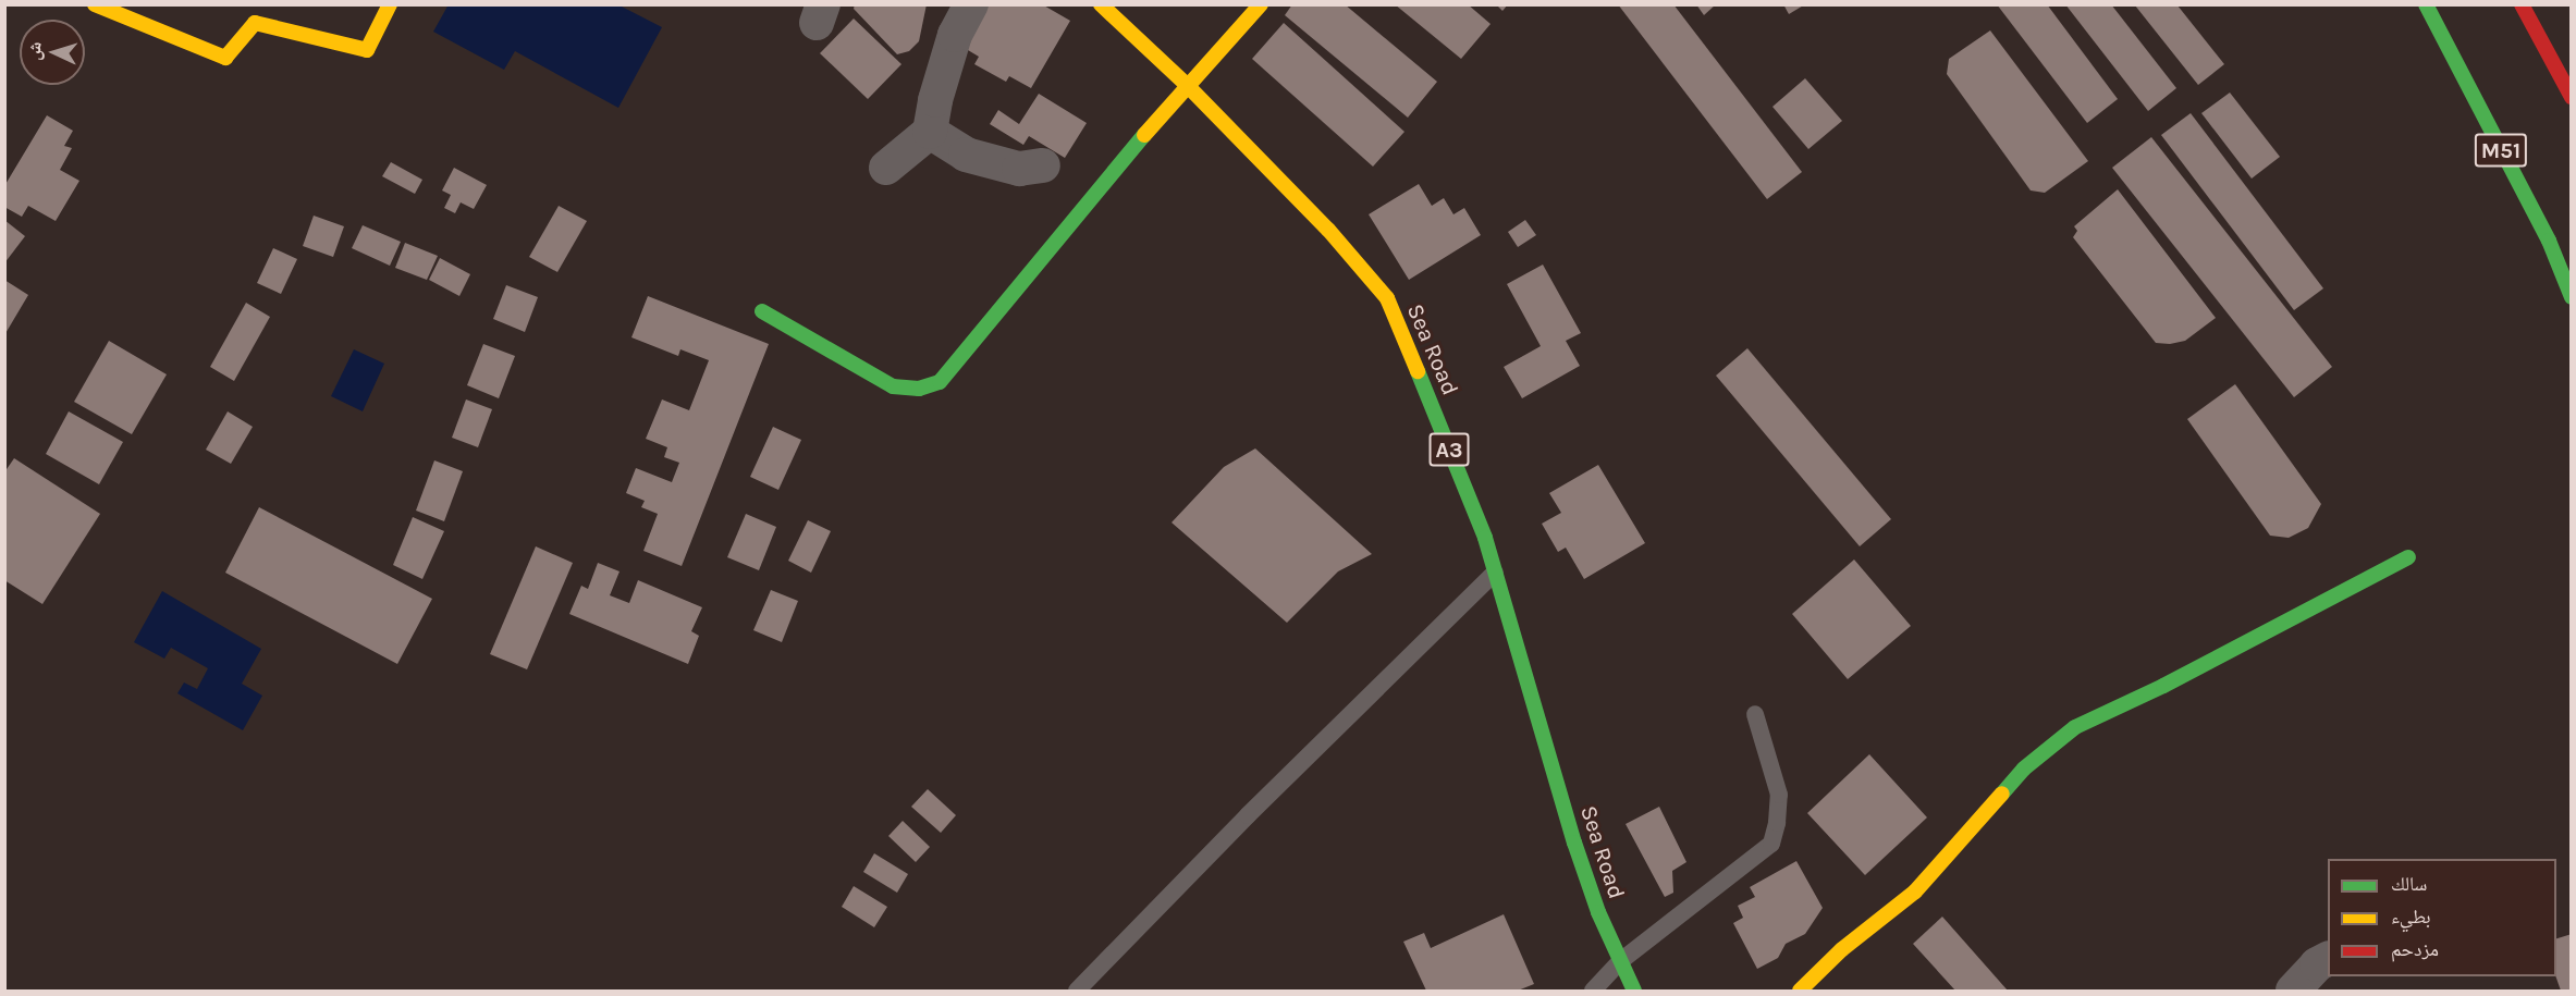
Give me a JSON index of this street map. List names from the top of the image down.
{
  "streets": {
    "main road": ["M51", "Sea Road", "A3"]
  },
  "legend": ["سالك", "بطيء", "مزدحم"],
  "north": "left"
}
